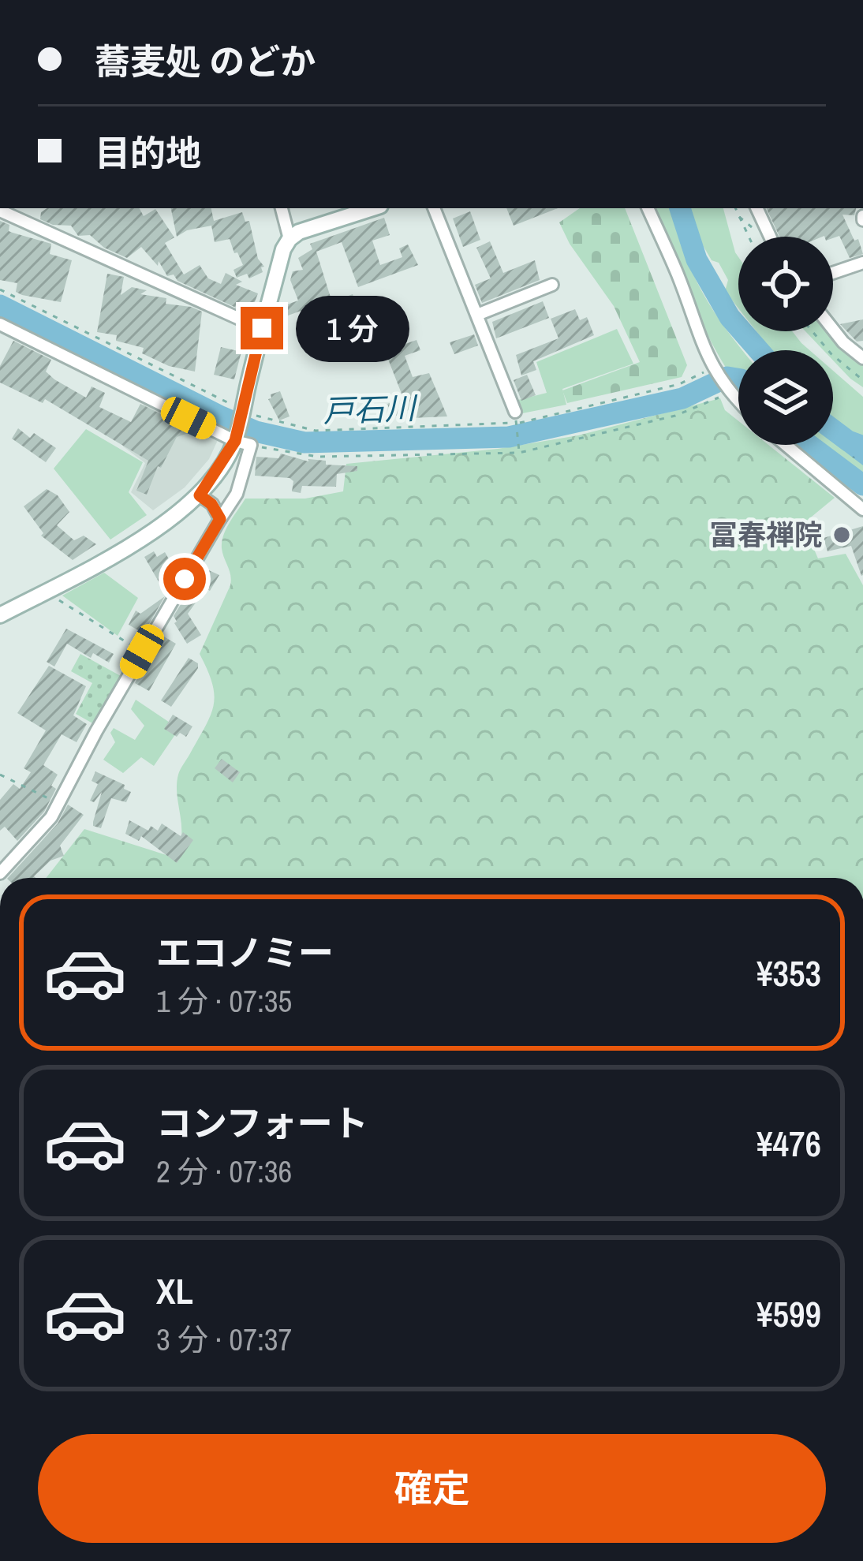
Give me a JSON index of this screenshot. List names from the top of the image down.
{
  "water": ["戸石川"],
  "places": ["冨春禅院"],
  "page": {
    "banner": ["蕎麦処 のどか", "目的地"],
    "bubble": "1 分",
    "list": [
      {
        "name": "エコノミー",
        "note": "1 分 · 07:35",
        "value": "¥353"
      },
      {
        "name": "コンフォート",
        "note": "2 分 · 07:36",
        "value": "¥476"
      },
      {
        "name": "XL",
        "note": "3 分 · 07:37",
        "value": "¥599"
      }
    ],
    "buttons": "確定"
  }
}
